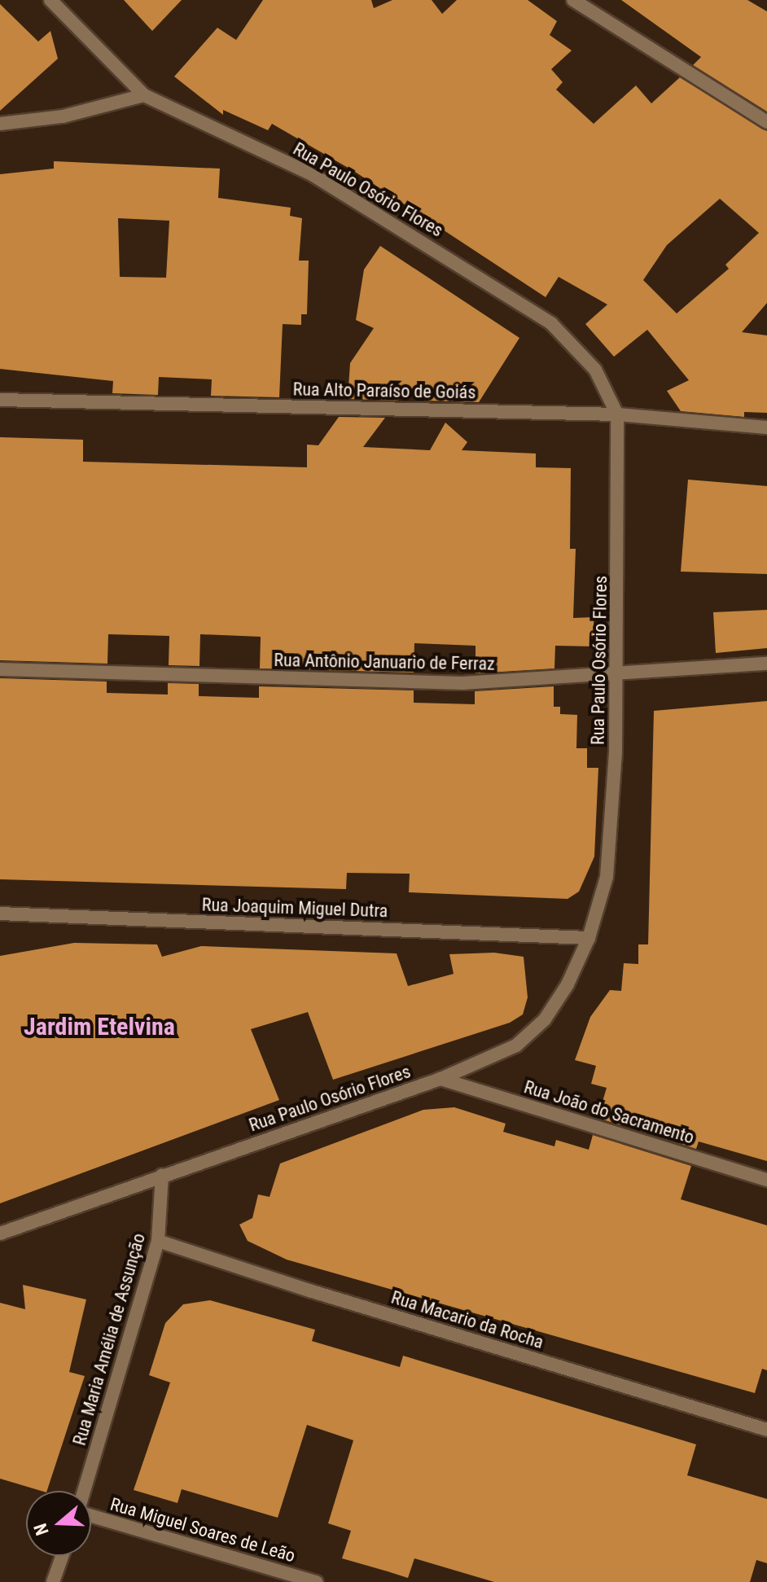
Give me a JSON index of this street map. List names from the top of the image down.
{
  "streets": {
    "street": [
      "Rua Paulo Osório Flores",
      "Rua Alto Paraíso de Goiás",
      "Rua Antônio Januario de Ferraz",
      "Rua Joaquim Miguel Dutra",
      "Rua João do Sacramento",
      "Rua Macario da Rocha",
      "Rua Maria Amélia de Assunção",
      "Rua Miguel Soares de Leão"
    ]
  },
  "crossings": [
    ["Rua Paulo Osório Flores", "Rua Alto Paraíso de Goiás"],
    ["Rua Paulo Osório Flores", "Rua Antônio Januario de Ferraz"],
    ["Rua Paulo Osório Flores", "Rua Joaquim Miguel Dutra"],
    ["Rua Paulo Osório Flores", "Rua João do Sacramento"],
    ["Rua Paulo Osório Flores", "Rua Maria Amélia de Assunção"],
    ["Rua Macario da Rocha", "Rua Maria Amélia de Assunção"]
  ],
  "districts": ["Jardim Etelvina"],
  "north": "left"
}
